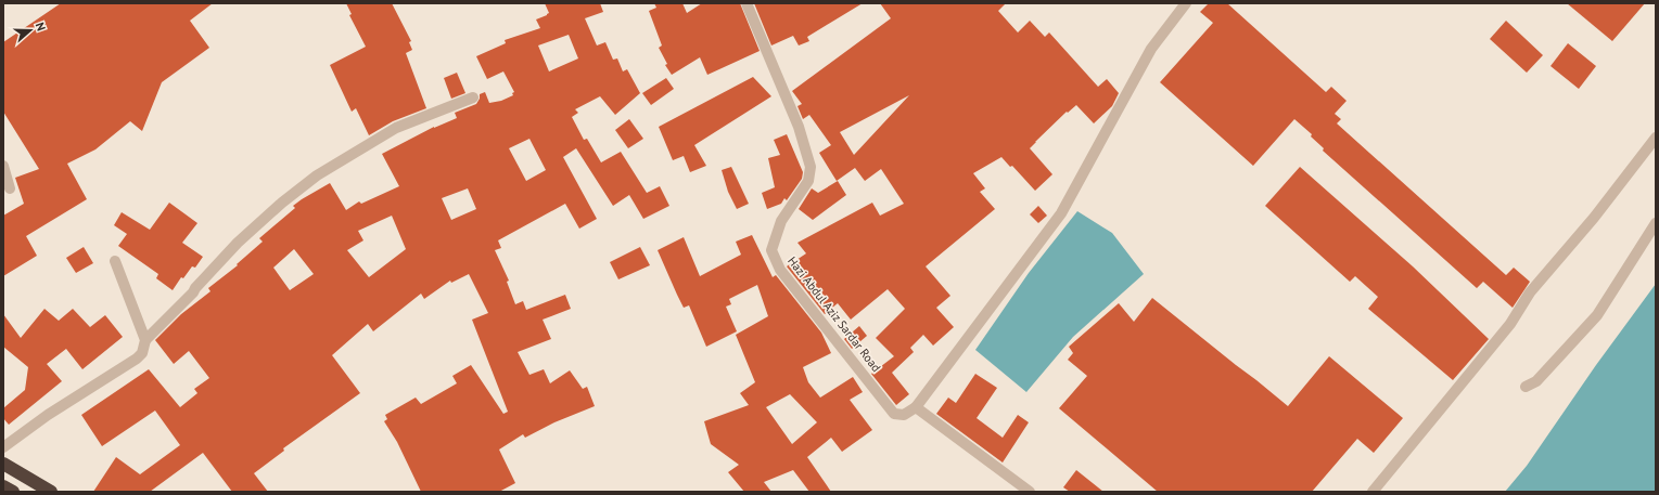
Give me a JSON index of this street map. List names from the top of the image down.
{
  "streets": {
    "street": ["Hazi Abdul Aziz Sardar Road"]
  },
  "north": "right"
}
